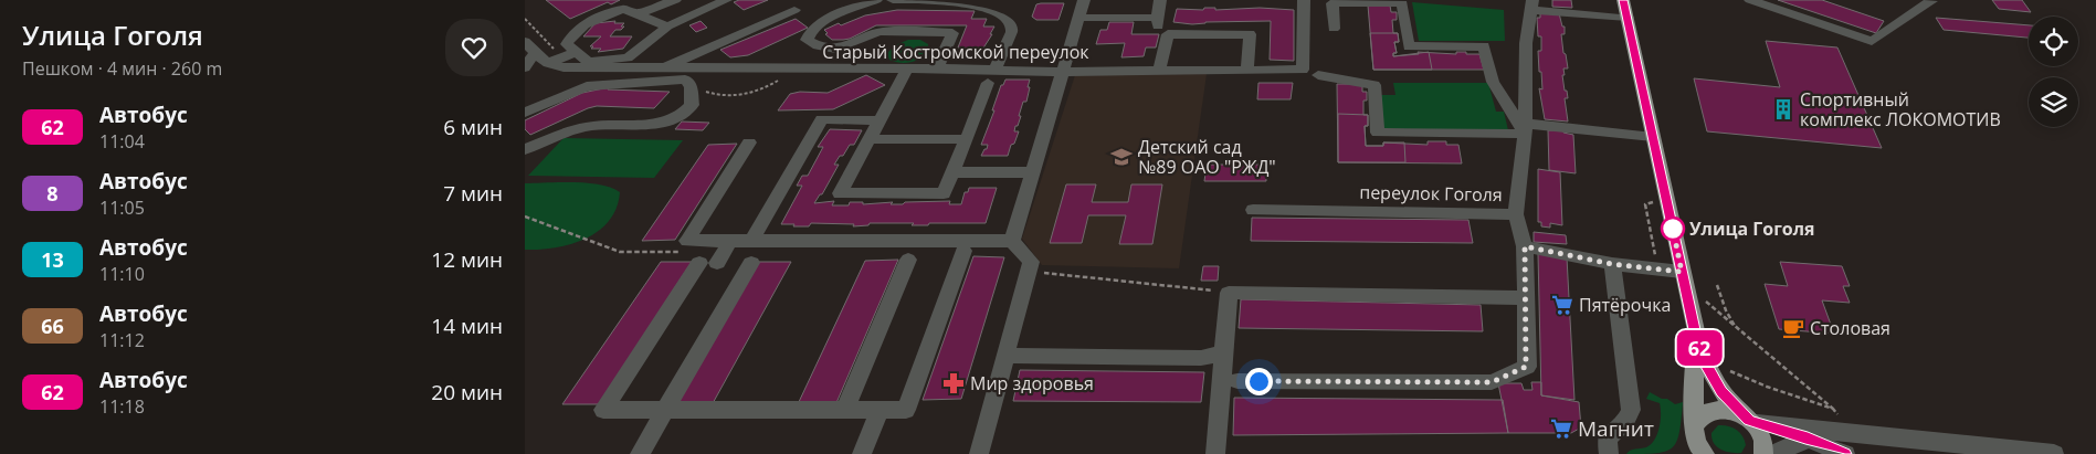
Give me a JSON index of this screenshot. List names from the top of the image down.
{
  "streets": {
    "street": ["Старый Костромской переулок", "переулок Гоголя"]
  },
  "places": {
    "building": ["Спортивный комплекс ЛОКОМОТИВ"],
    "school or university": ["Детский сад №89 ОАО \"РЖД\""],
    "other": ["Улица Гоголя"],
    "supermarket": ["Пятёрочка", "Магнит"],
    "cafe": ["Столовая"],
    "pharmacy": ["Мир здоровья"]
  },
  "lines": ["bus line 62"],
  "page": {
    "heading": ["Улица Гоголя", "Пешком · 4 мин · 260 m"],
    "on_map": "62",
    "list": [
      {
        "mark": "62",
        "name": "Автобус",
        "note": "11:04",
        "value": "6 мин"
      },
      {
        "mark": "8",
        "name": "Автобус",
        "note": "11:05",
        "value": "7 мин"
      },
      {
        "mark": "13",
        "name": "Автобус",
        "note": "11:10",
        "value": "12 мин"
      },
      {
        "mark": "66",
        "name": "Автобус",
        "note": "11:12",
        "value": "14 мин"
      },
      {
        "mark": "62",
        "name": "Автобус",
        "note": "11:18",
        "value": "20 мин"
      }
    ]
  }
}
